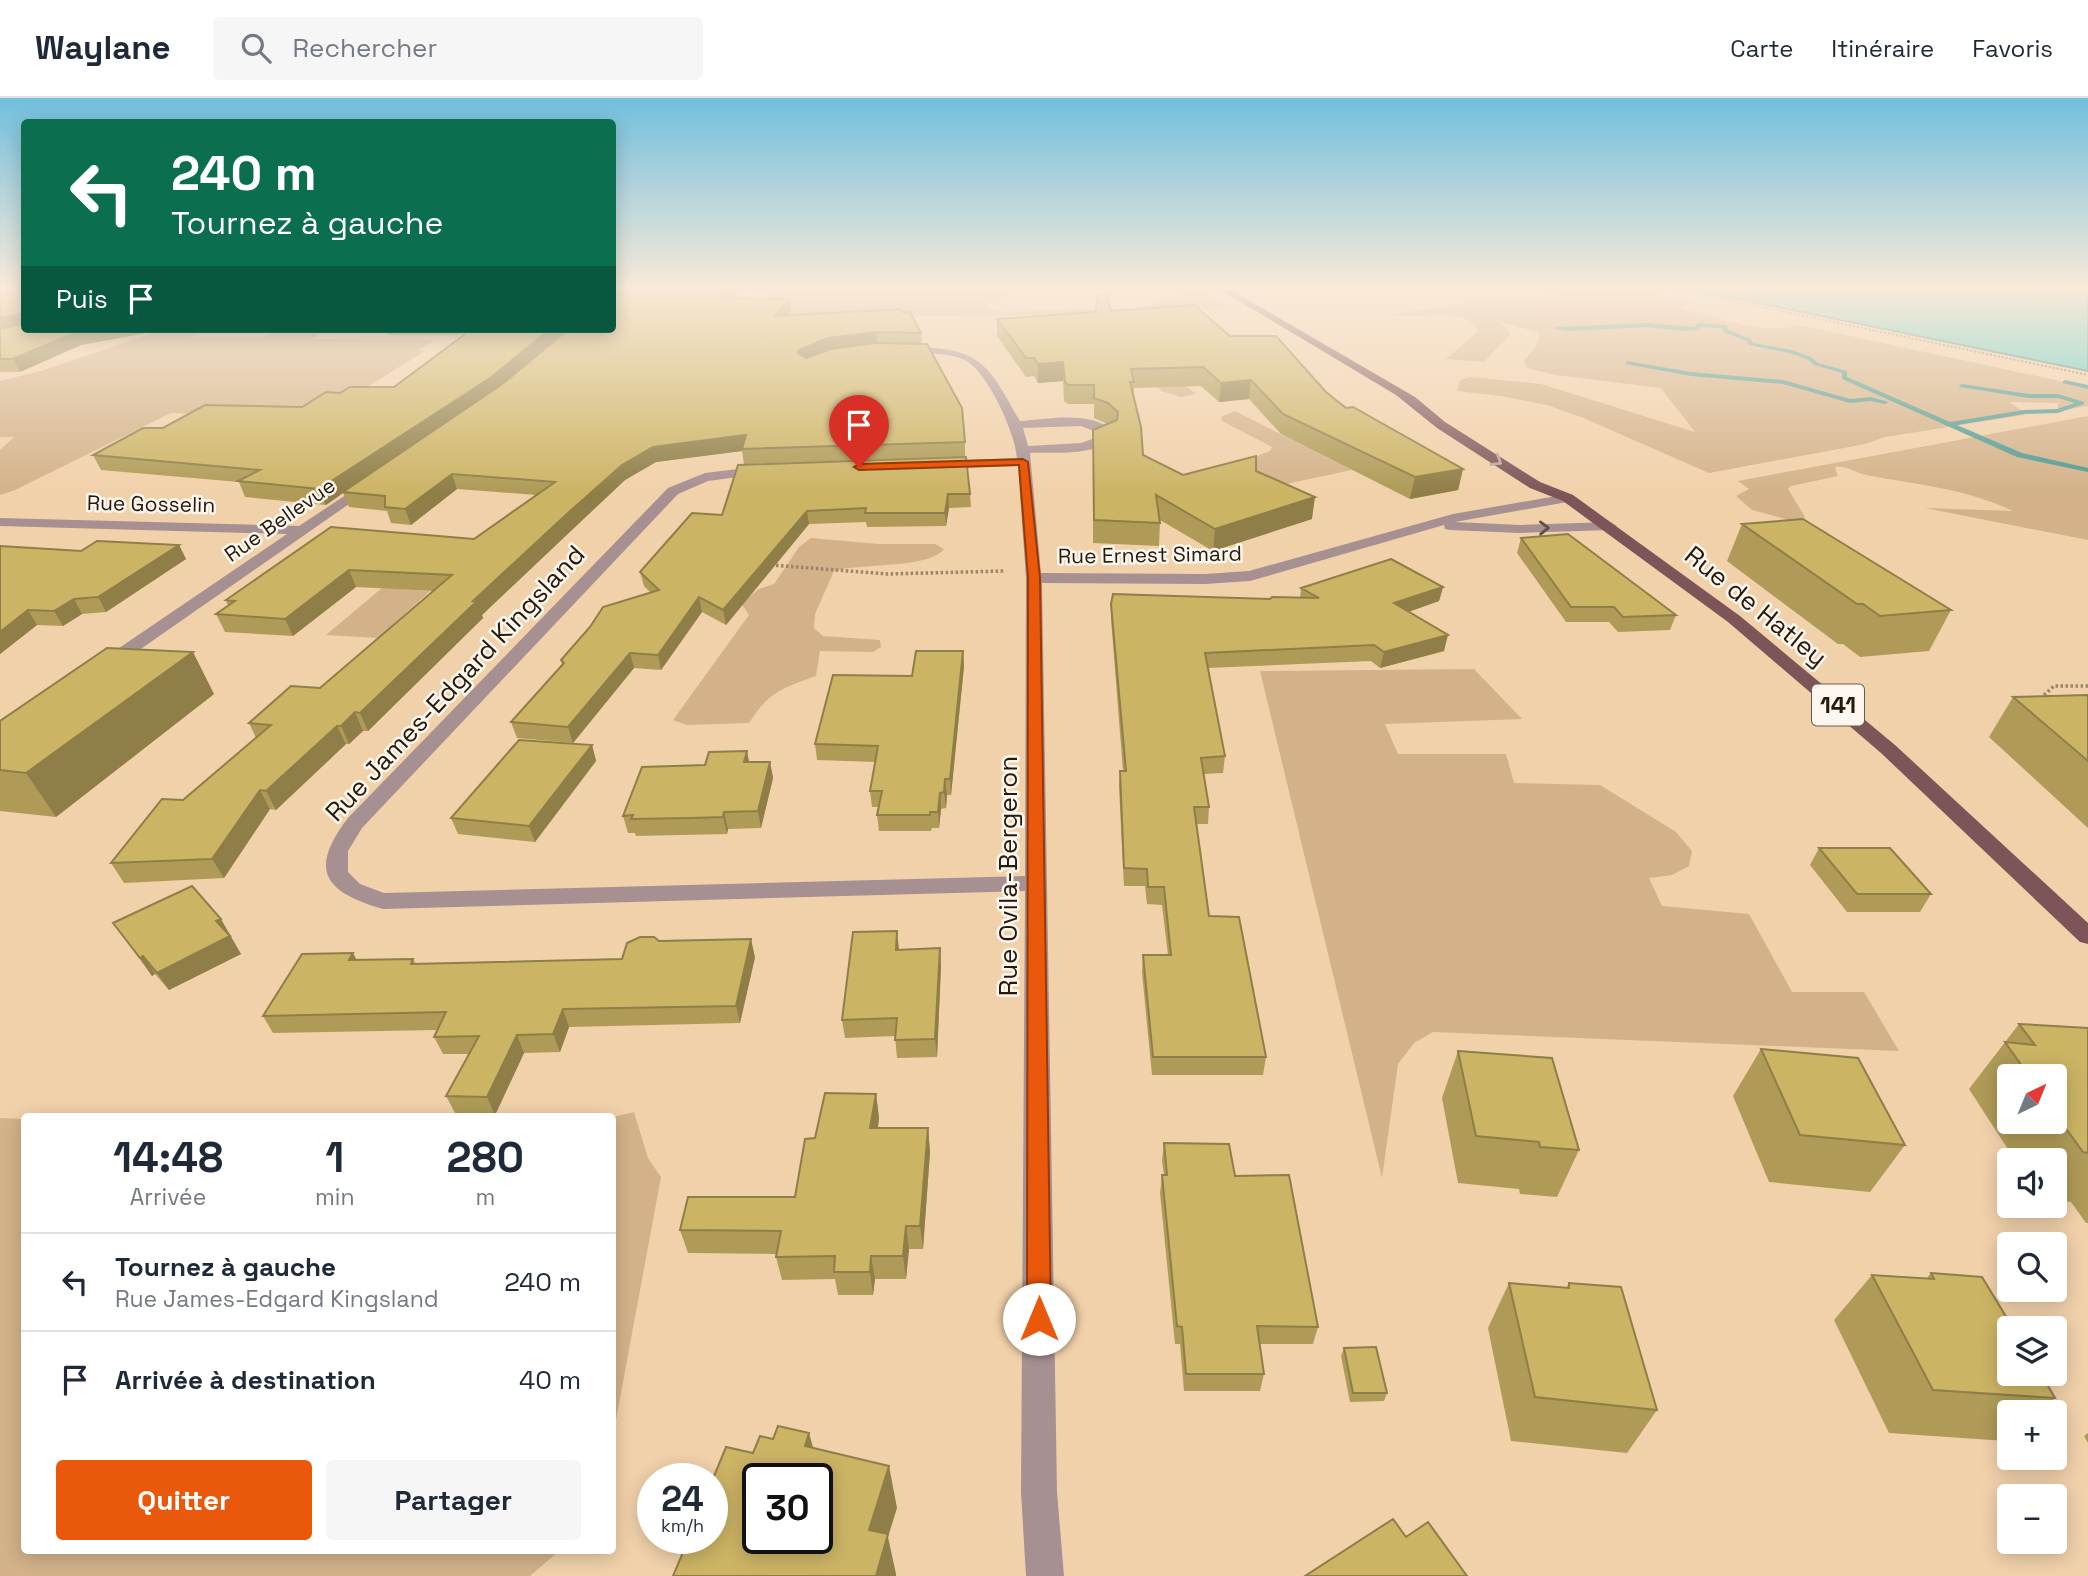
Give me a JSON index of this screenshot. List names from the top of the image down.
{
  "streets": {
    "main road": ["Rue de Hatley", "141"],
    "street": [
      "Rue Gosselin",
      "Rue Bellevue",
      "Rue Ernest Simard",
      "Rue James-Edgard Kingsland",
      "Rue Ovila-Bergeron"
    ]
  },
  "crossings": [
    ["Rue Gosselin", "Rue Bellevue"],
    ["Rue Ernest Simard", "Rue de Hatley"],
    ["Rue Ernest Simard", "Rue Ovila-Bergeron"],
    ["Rue James-Edgard Kingsland", "Rue Ovila-Bergeron"]
  ],
  "north": "top right",
  "page": {
    "header": "Waylane",
    "search": "Rechercher",
    "nav": ["Carte", "Itinéraire", "Favoris"],
    "turn": ["240 m", "Tournez à gauche"],
    "then": "Puis",
    "map_buttons": ["+", "−"],
    "eta": [
      "14:48",
      "Arrivée",
      "1",
      "min",
      "280",
      "m"
    ],
    "list": [
      {
        "name": "Tournez à gauche",
        "note": "Rue James-Edgard Kingsland",
        "value": "240 m"
      },
      {
        "name": "Arrivée à destination",
        "value": "40 m"
      }
    ],
    "buttons": ["Quitter", "Partager"],
    "speed": "24 km/h",
    "limit": "30"
  }
}
